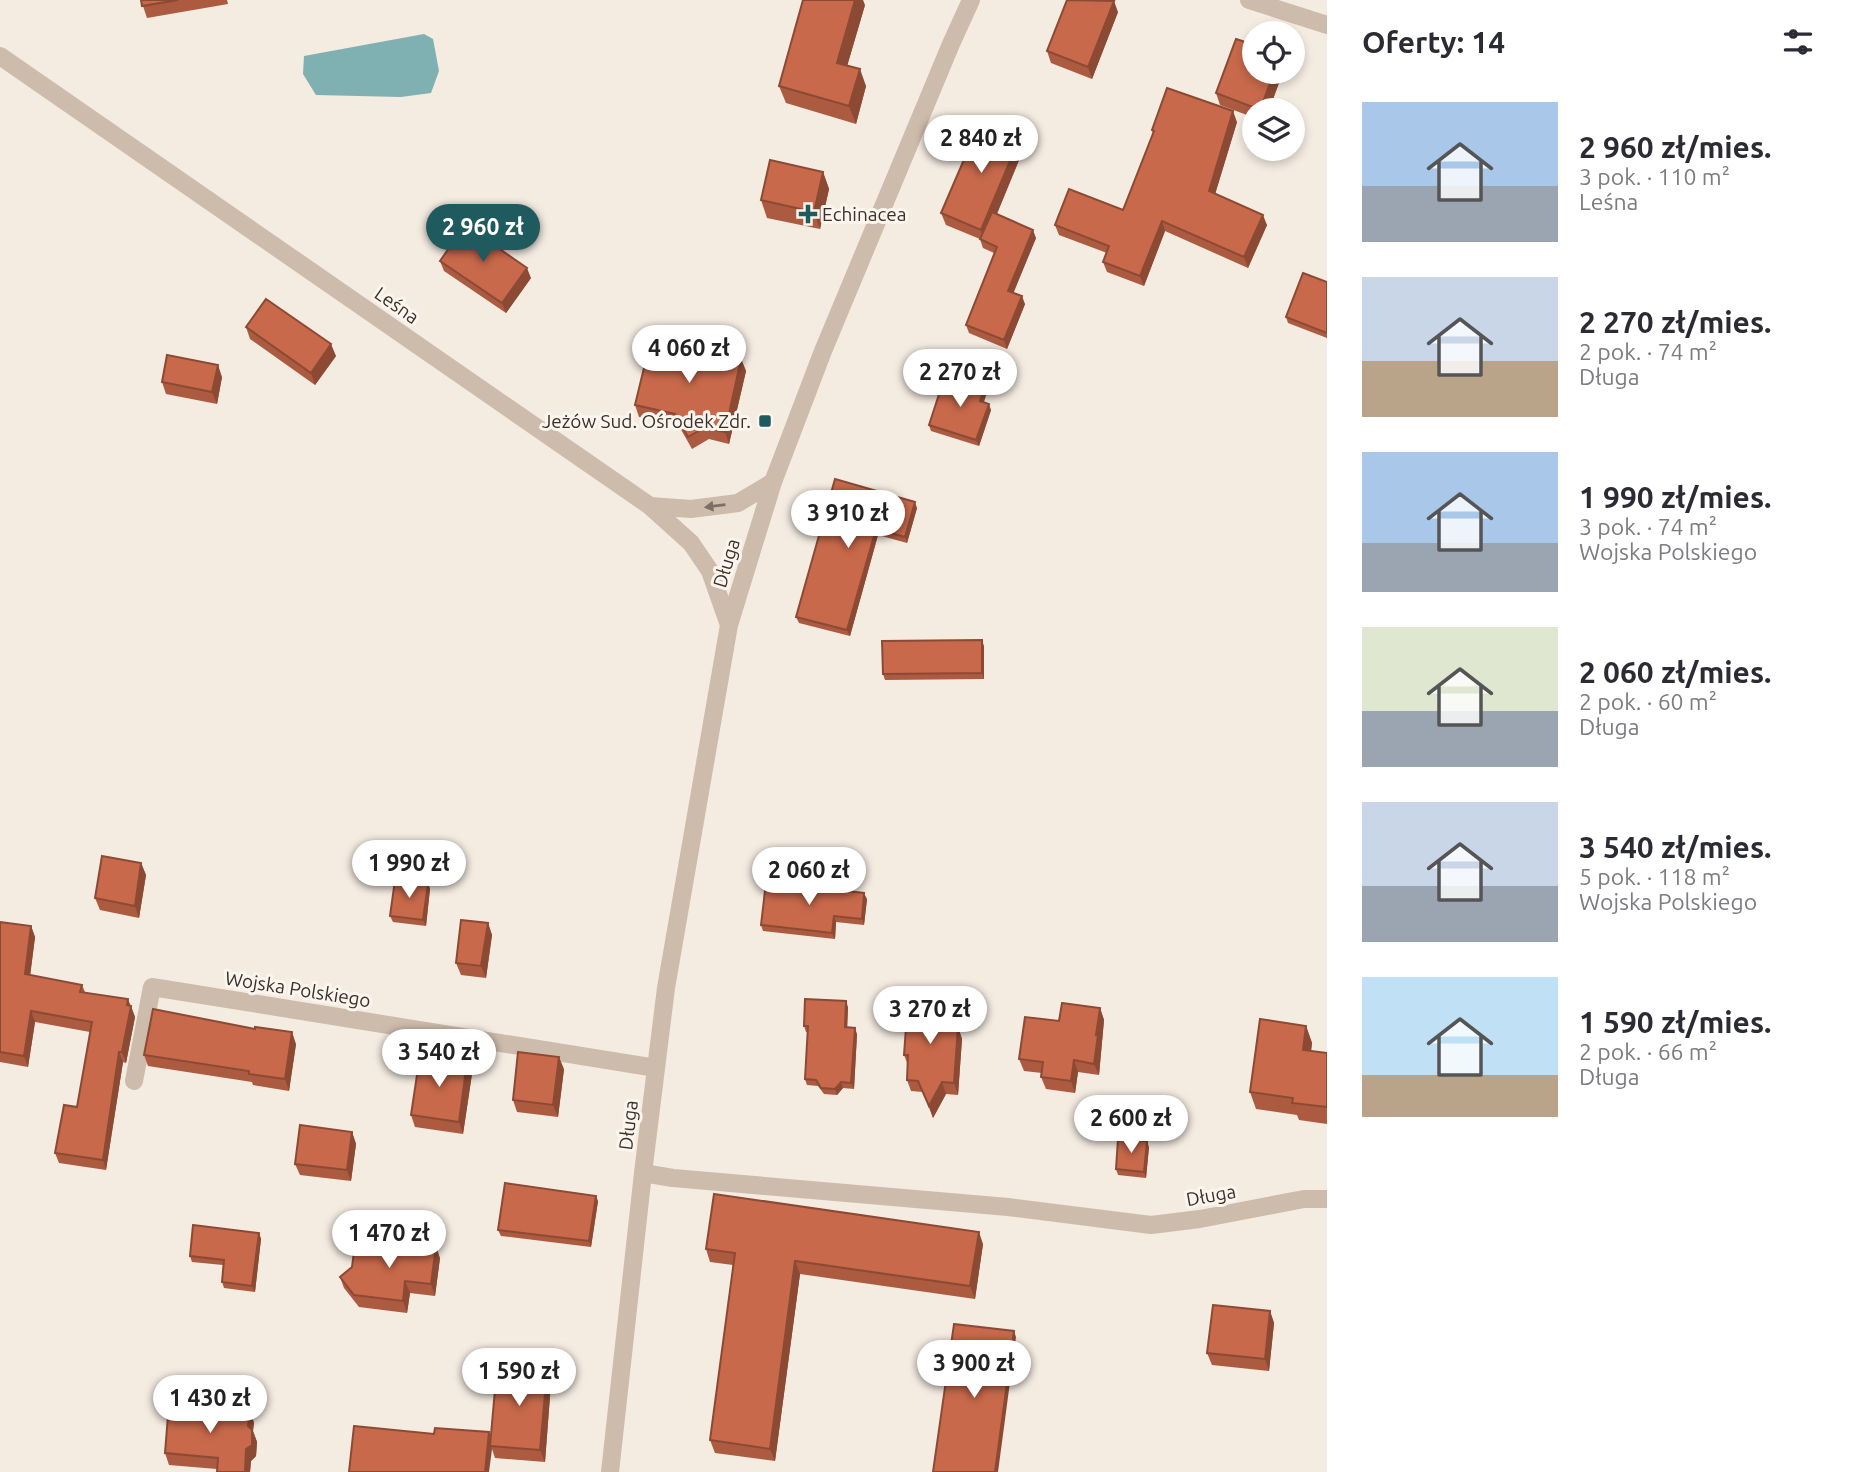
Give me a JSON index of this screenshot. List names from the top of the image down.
{
  "streets": {
    "street": ["Leśna", "Długa", "Wojska Polskiego"]
  },
  "crossings": [
    ["Leśna", "Długa"],
    ["Długa", "Wojska Polskiego"]
  ],
  "places": {
    "health": ["Echinacea"],
    "transit": ["Jeżów Sud. Ośrodek Zdr."]
  },
  "page": {
    "heading": "Oferty: 14",
    "list": [
      {
        "name": "2 960 zł/mies.",
        "note": "3 pok. · 110 m² · Leśna"
      },
      {
        "name": "2 270 zł/mies.",
        "note": "2 pok. · 74 m² · Długa"
      },
      {
        "name": "1 990 zł/mies.",
        "note": "3 pok. · 74 m² · Wojska Polskiego"
      },
      {
        "name": "2 060 zł/mies.",
        "note": "2 pok. · 60 m² · Długa"
      },
      {
        "name": "3 540 zł/mies.",
        "note": "5 pok. · 118 m² · Wojska Polskiego"
      },
      {
        "name": "1 590 zł/mies.",
        "note": "2 pok. · 66 m² · Długa"
      }
    ],
    "price": [
      "2 840 zł",
      "2 960 zł",
      "4 060 zł",
      "2 270 zł",
      "3 910 zł",
      "1 990 zł",
      "2 060 zł",
      "3 270 zł",
      "3 540 zł",
      "2 600 zł",
      "1 470 zł",
      "3 900 zł",
      "1 590 zł",
      "1 430 zł"
    ]
  }
}
